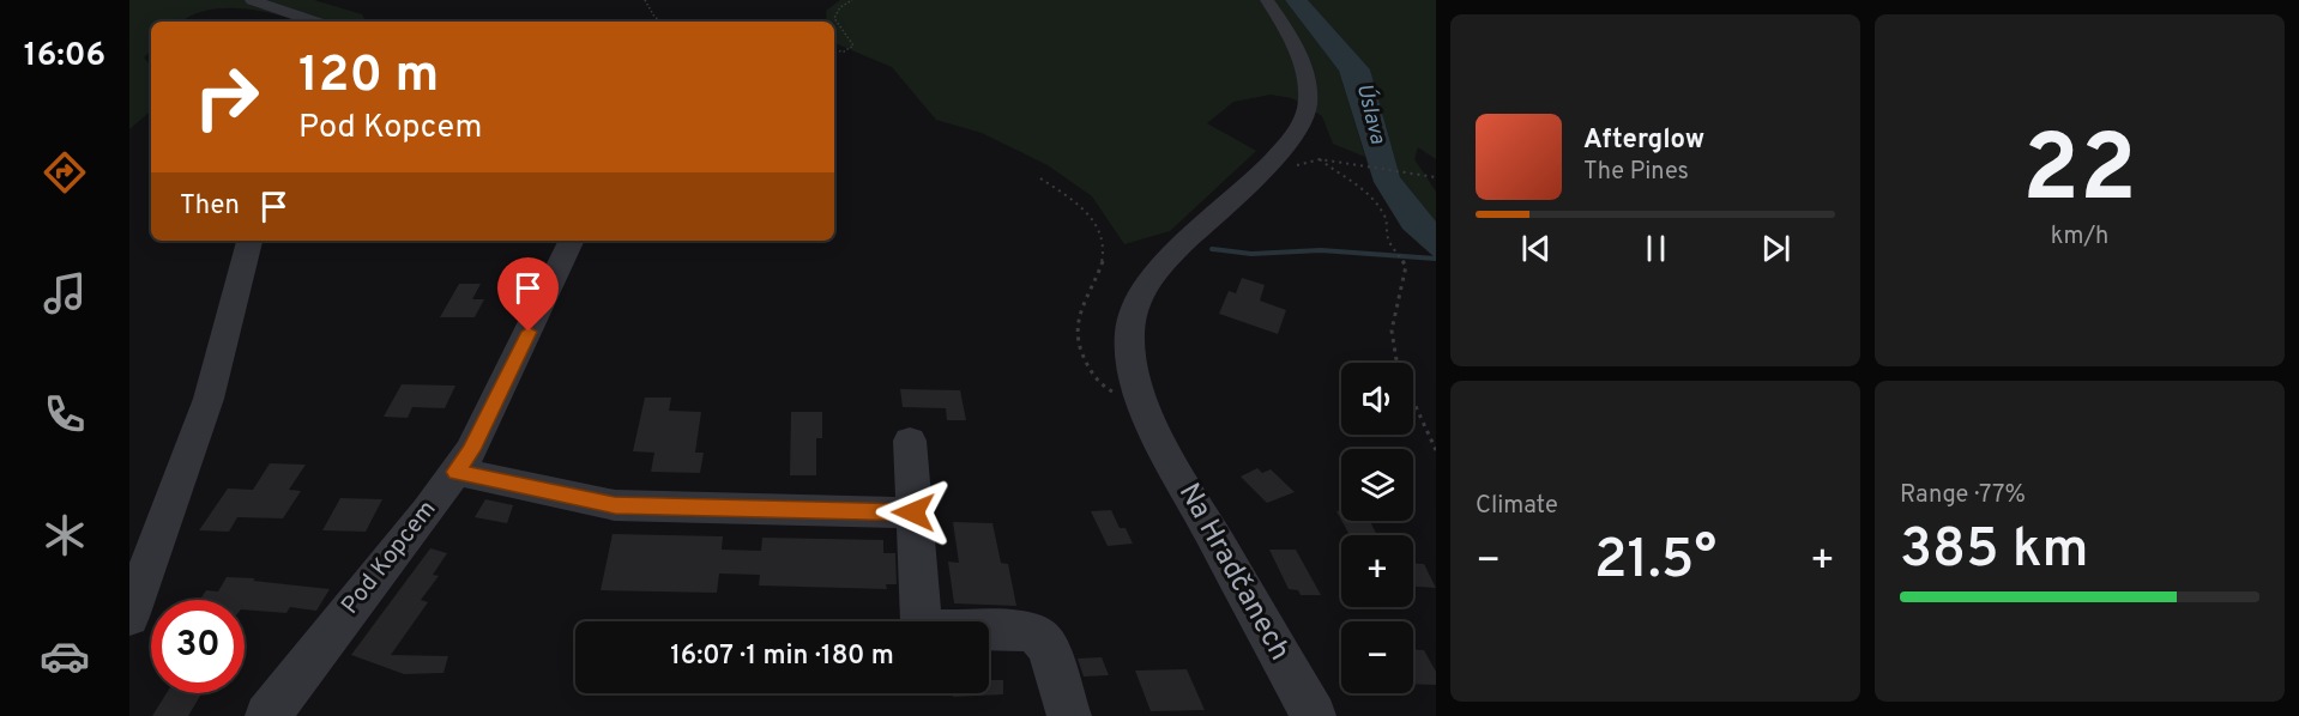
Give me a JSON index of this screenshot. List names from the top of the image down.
{
  "streets": {
    "street": ["Pod Kopcem", "Na Hradčanech"]
  },
  "water": ["Úslava"],
  "page": {
    "tabs": "16:06",
    "tile": [
      ["22", "km/h"],
      "Climate",
      ["Range · 77%", "385 km"]
    ],
    "turn": ["120 m", "Pod Kopcem"],
    "song": ["Afterglow", "The Pines"],
    "then": "Then",
    "map_buttons": ["+", "−"],
    "heat": ["−", "21.5°", "+"],
    "limit": "30",
    "trip": "16:07 · 1 min · 180 m"
  }
}
